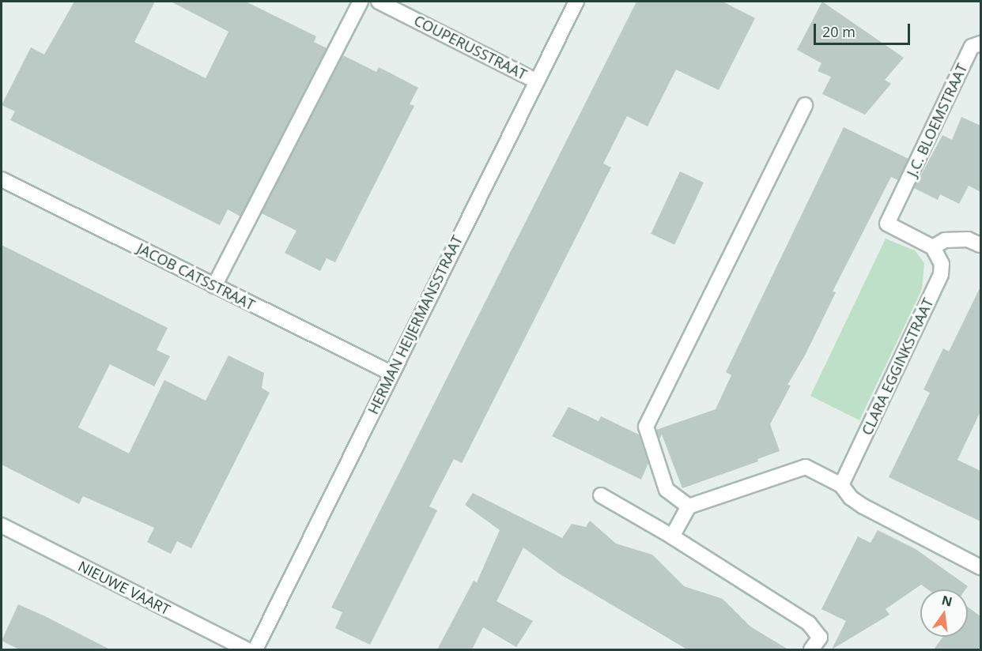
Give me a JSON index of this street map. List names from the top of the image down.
{
  "streets": {
    "street": [
      "COUPERUSSTRAAT",
      "J.C. BLOEMSTRAAT",
      "JACOB CATSSTRAAT",
      "HERMAN HEIJERMANSSTRAAT",
      "CLARA EGGINKSTRAAT",
      "NIEUWE VAART"
    ]
  },
  "crossings": [
    ["COUPERUSSTRAAT", "HERMAN HEIJERMANSSTRAAT"],
    ["J.C. BLOEMSTRAAT", "CLARA EGGINKSTRAAT"],
    ["JACOB CATSSTRAAT", "HERMAN HEIJERMANSSTRAAT"]
  ],
  "scale_bar": "20 m",
  "north": "top"
}
